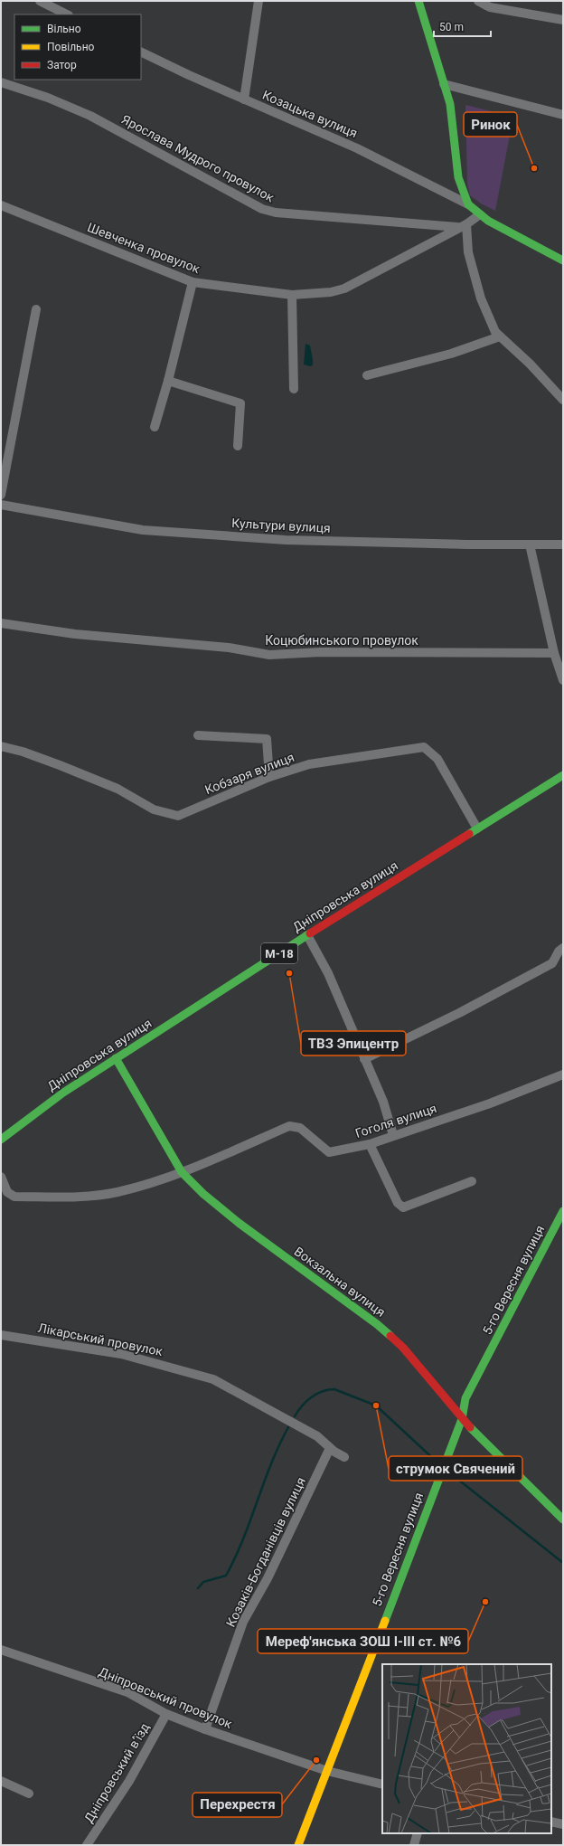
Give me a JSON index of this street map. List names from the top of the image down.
{
  "streets": {
    "main road": [
      "Дніпровська вулиця",
      "М-18",
      "5-го Вересня вулиця",
      "Вокзальна вулиця"
    ],
    "street": [
      "Козацька вулиця",
      "Ярослава Мудрого провулок",
      "Шевченка провулок",
      "Культури вулиця",
      "Коцюбинського провулок",
      "Кобзаря вулиця",
      "Гоголя вулиця",
      "Лікарський провулок",
      "Козаків-Богданівців вулиця",
      "Дніпровський провулок",
      "Дніпровський в’їзд"
    ]
  },
  "crossings": [
    ["Ярослава Мудрого провулок", "Шевченка провулок"],
    ["Кобзаря вулиця", "Дніпровська вулиця"],
    ["Дніпровська вулиця", "Вокзальна вулиця"],
    ["Гоголя вулиця", "Вокзальна вулиця"],
    ["5-го Вересня вулиця", "Вокзальна вулиця"],
    ["5-го Вересня вулиця", "Дніпровський провулок"],
    ["Лікарський провулок", "Козаків-Богданівців вулиця"],
    ["Козаків-Богданівців вулиця", "Дніпровський провулок"],
    ["Дніпровський провулок", "Дніпровський в’їзд"]
  ],
  "places": [
    "Ринок",
    "ТВЗ Эпицентр",
    "струмок Свячений",
    "Мереф'янська ЗОШ І-ІІІ ст. №6",
    "Перехрестя"
  ],
  "legend": ["Вільно", "Повільно", "Затор"],
  "scale_bar": "50 m"
}
